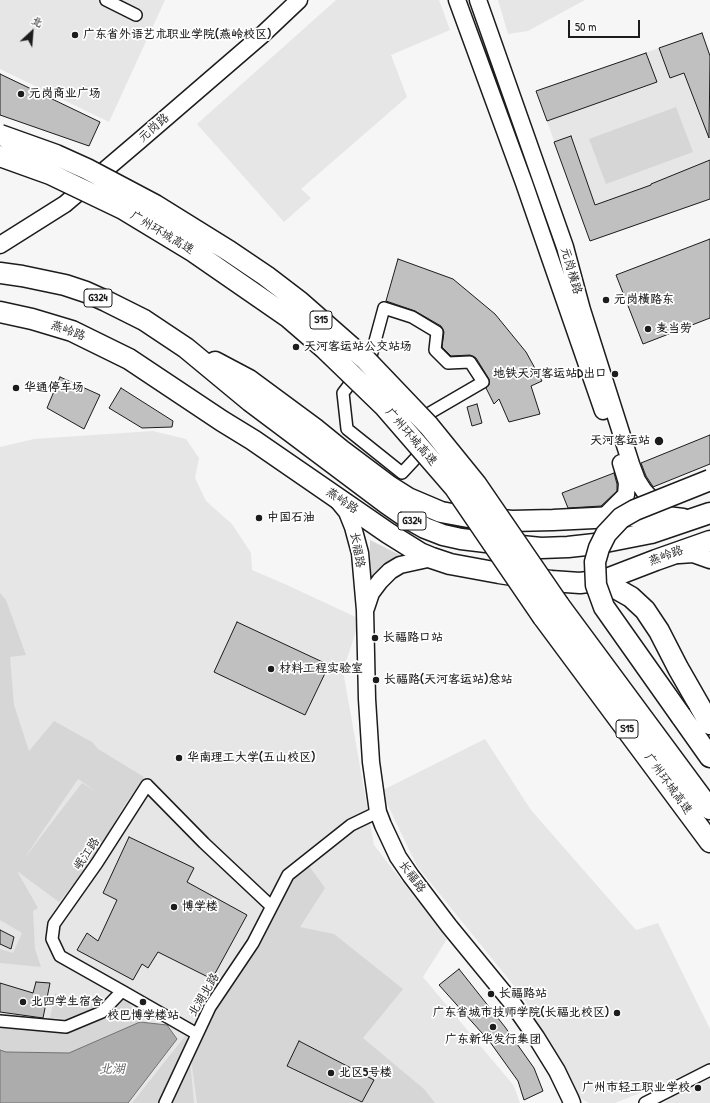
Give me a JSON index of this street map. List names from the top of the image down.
{
  "streets": {
    "highway": [
      "广州环城高速",
      "G324",
      "S15",
      "燕岭路"
    ],
    "street": [
      "元岗路",
      "元岗横路",
      "长福路",
      "岷江路",
      "北湖北路"
    ]
  },
  "crossings": [
    ["元岗横路", "G324"],
    ["元岗横路", "燕岭路"],
    ["G324", "燕岭路"],
    ["燕岭路", "长福路"],
    ["长福路", "北湖北路"],
    ["岷江路", "北湖北路"]
  ],
  "water": ["北湖"],
  "places": [
    "广东省外语艺术职业学院(燕岭校区)",
    "元岗商业广场",
    "元岗横路东",
    "麦当劳",
    "天河客运站公交站场",
    "地铁天河客运站D出口",
    "华通停车场",
    "天河客运站",
    "中国石油",
    "长福路口站",
    "材料工程实验室",
    "长福路(天河客运站)总站",
    "华南理工大学(五山校区)",
    "博学楼",
    "长福路站",
    "北四学生宿舍",
    "校巴博学楼站",
    "广东省城市技师学院(长福北校区)",
    "广东新华发行集团",
    "北区5号楼",
    "广州市轻工职业学校"
  ],
  "scale_bar": "50 m",
  "north": "top right"
}
